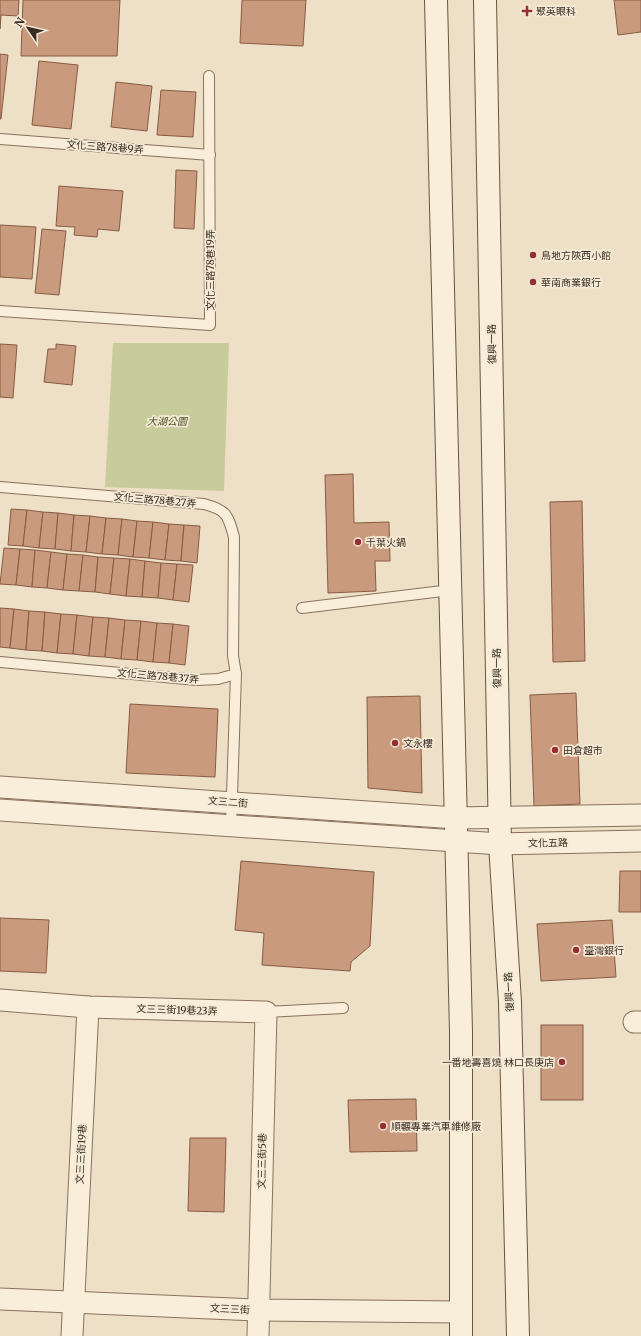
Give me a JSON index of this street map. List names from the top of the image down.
{
  "streets": {
    "main road": ["復興一路"],
    "street": [
      "文三二街",
      "文化五路",
      "文三三街19巷23弄",
      "文三三街19巷",
      "文三三街5巷",
      "文三三街"
    ],
    "lane": [
      "文化三路78巷9弄",
      "文化三路78巷19弄",
      "文化三路78巷27弄",
      "文化三路78巷37弄"
    ]
  },
  "crossings": [
    ["文化三路78巷9弄", "文化三路78巷19弄"],
    ["復興一路", "文化五路"],
    ["文化三路78巷27弄", "文化三路78巷37弄"],
    ["文三三街19巷23弄", "文三三街19巷"],
    ["文三三街19巷23弄", "文三三街5巷"],
    ["文三三街19巷", "文三三街"],
    ["文三三街5巷", "文三三街"]
  ],
  "parks": ["大湖公園"],
  "places": {
    "health": ["聚英眼科"],
    "other": [
      "鳥地方陝西小館",
      "華南商業銀行",
      "千葉火鍋",
      "文永樓",
      "田倉超市",
      "臺灣銀行",
      "一番地壽喜燒 林口長庚店",
      "順輾專業汽車維修廠"
    ]
  },
  "north": "top left"
}
